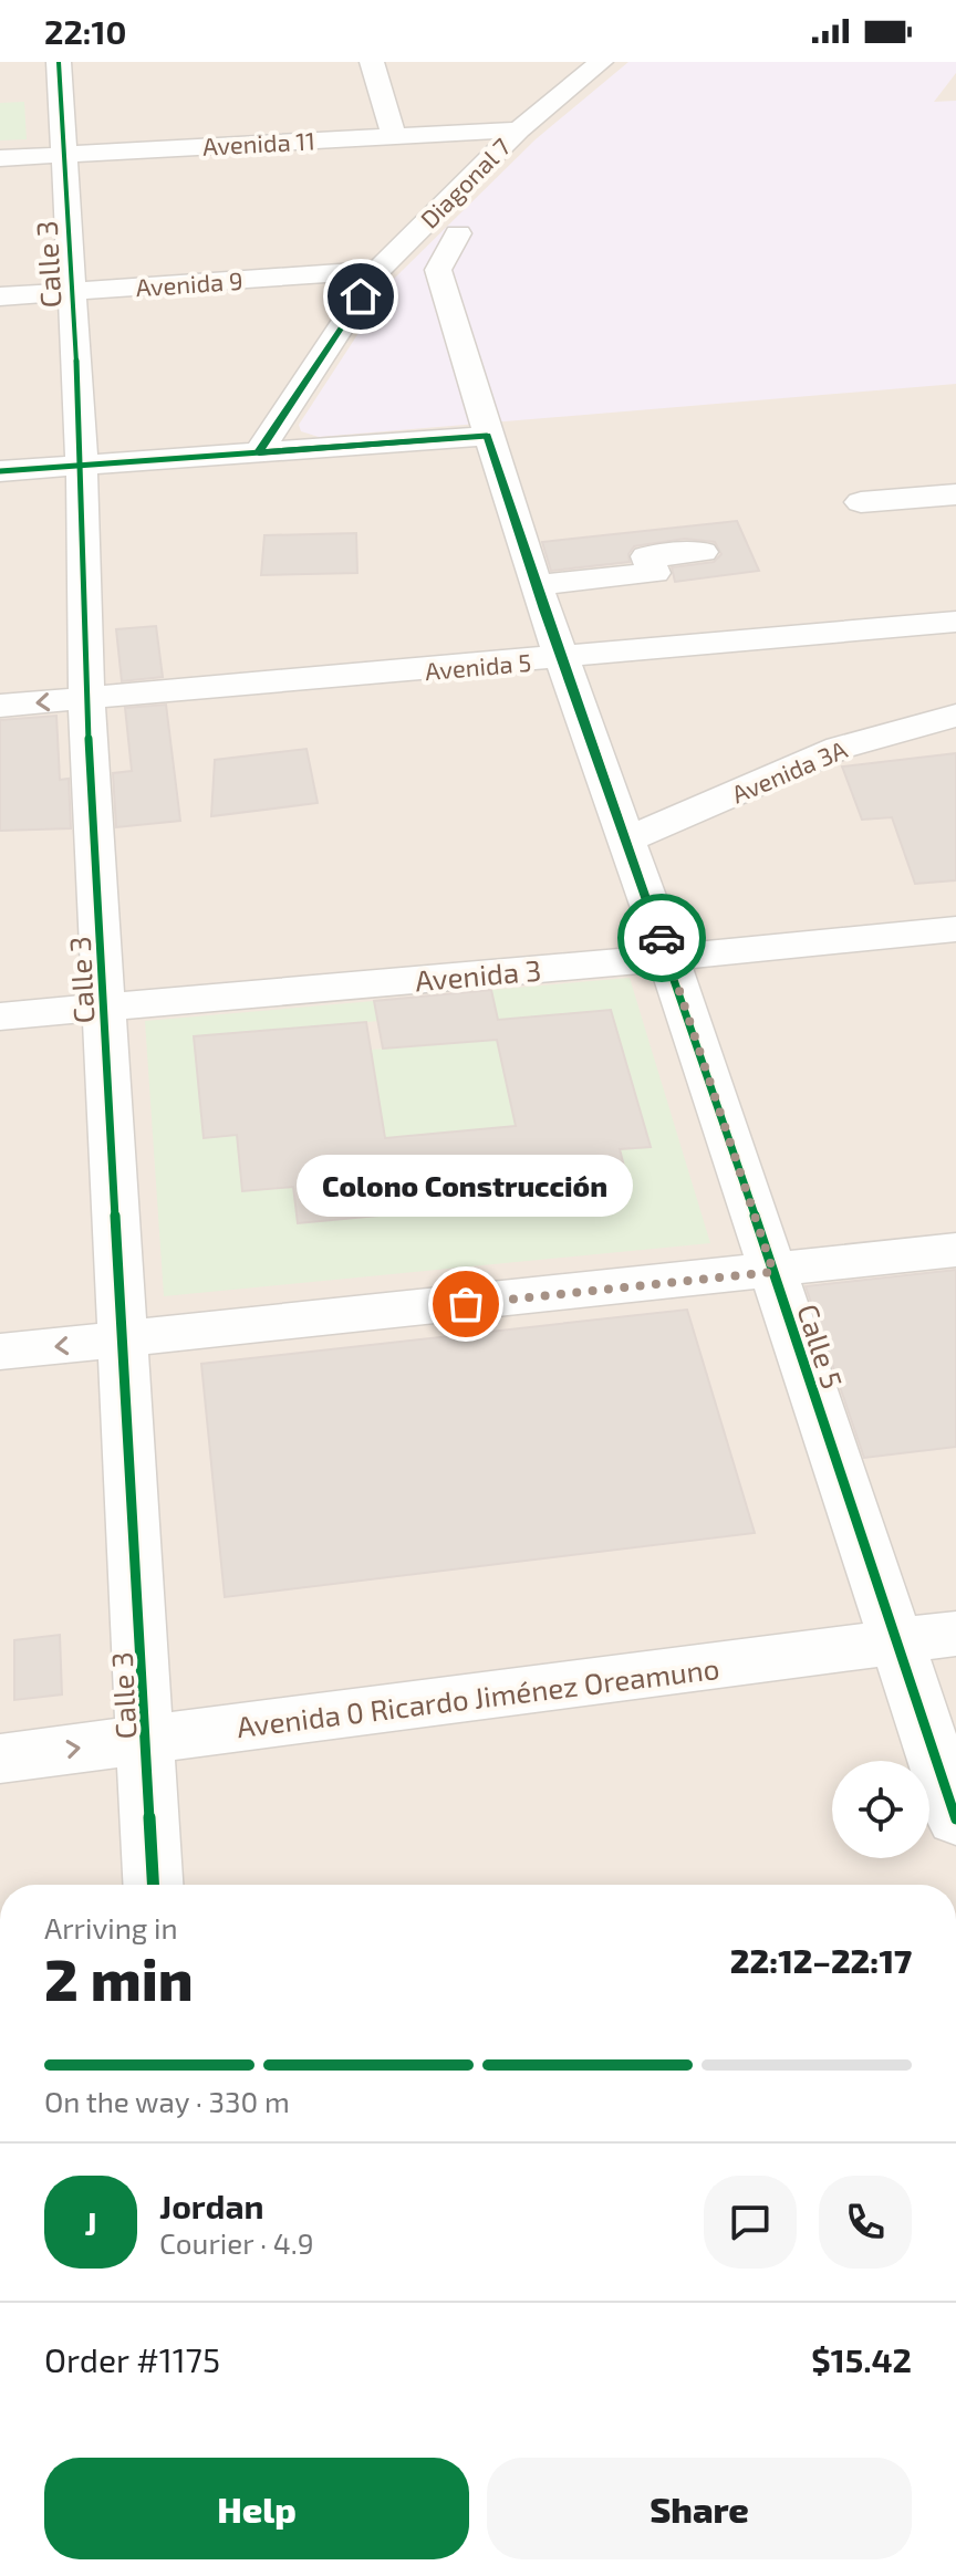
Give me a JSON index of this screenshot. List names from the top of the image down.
{
  "streets": {
    "street": [
      "Avenida 11",
      "Diagonal 7",
      "Calle 3",
      "Avenida 9",
      "Avenida 5",
      "Avenida 3A",
      "Avenida 3",
      "Calle 5",
      "Avenida 0 Ricardo Jiménez Oreamuno"
    ]
  },
  "crossings": [
    ["Avenida 11", "Diagonal 7"],
    ["Avenida 11", "Calle 3"],
    ["Diagonal 7", "Avenida 9"],
    ["Calle 3", "Avenida 9"],
    ["Calle 3", "Avenida 5"],
    ["Calle 3", "Avenida 3"],
    ["Calle 3", "Avenida 0 Ricardo Jiménez Oreamuno"],
    ["Avenida 5", "Calle 5"],
    ["Avenida 3A", "Calle 5"],
    ["Avenida 3", "Calle 5"],
    ["Calle 5", "Avenida 0 Ricardo Jiménez Oreamuno"]
  ],
  "places": ["Colono Construcción"],
  "page": {
    "status": "22:10",
    "bubble": "Colono Construcción",
    "heading": ["2 min", "Arriving in", "22:12–22:17"],
    "panel": [
      "Jordan",
      "Courier · 4.9",
      "Order #1175",
      "$15.42"
    ],
    "bar": "On the way · 330 m",
    "round": "J",
    "buttons": ["Help", "Share"]
  }
}
